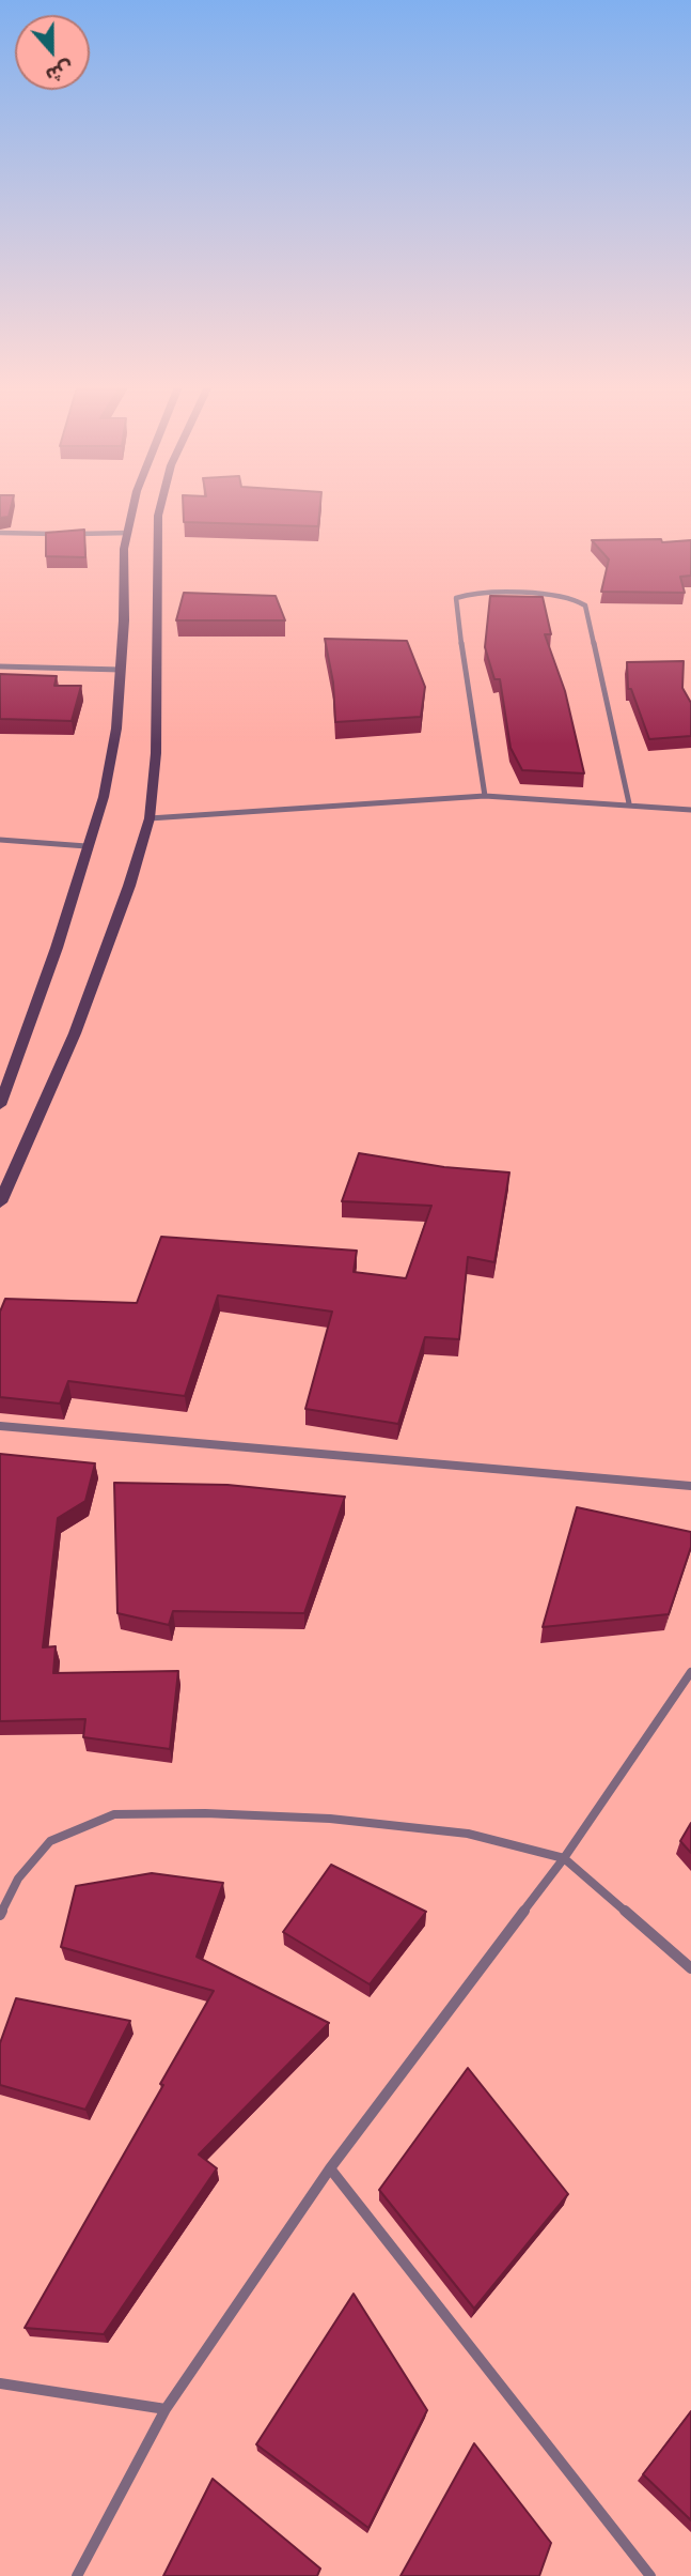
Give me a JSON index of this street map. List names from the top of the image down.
{
  "north": "bottom"
}
